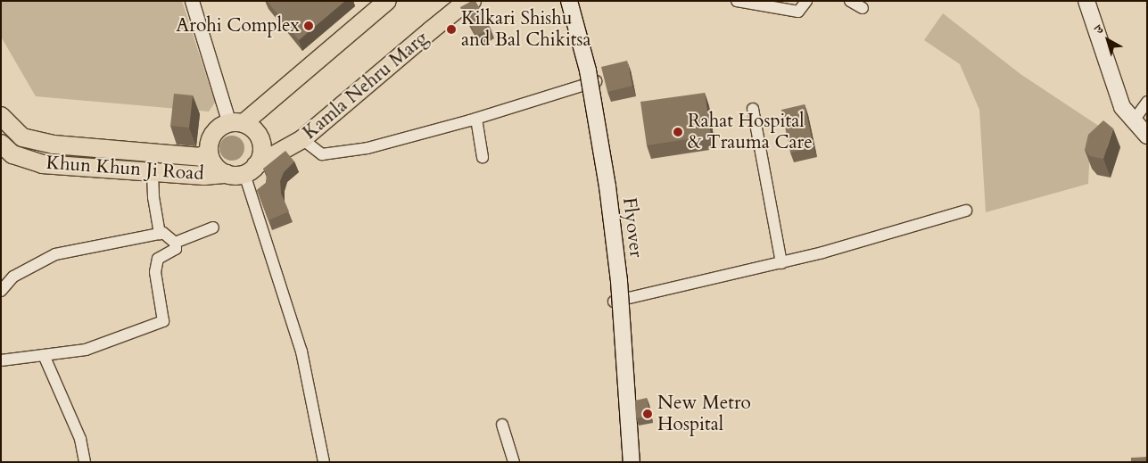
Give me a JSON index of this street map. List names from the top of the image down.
{
  "streets": {
    "main road": ["Kamla Nehru Marg", "Khun Khun Ji Road", "Flyover"]
  },
  "crossings": [
    ["Kamla Nehru Marg", "Khun Khun Ji Road"]
  ],
  "places": [
    "Arohi Complex",
    "Kilkari Shishu and Bal Chikitsa",
    "Rahat Hospital & Trauma Care",
    "New Metro Hospital"
  ],
  "north": "top left"
}
